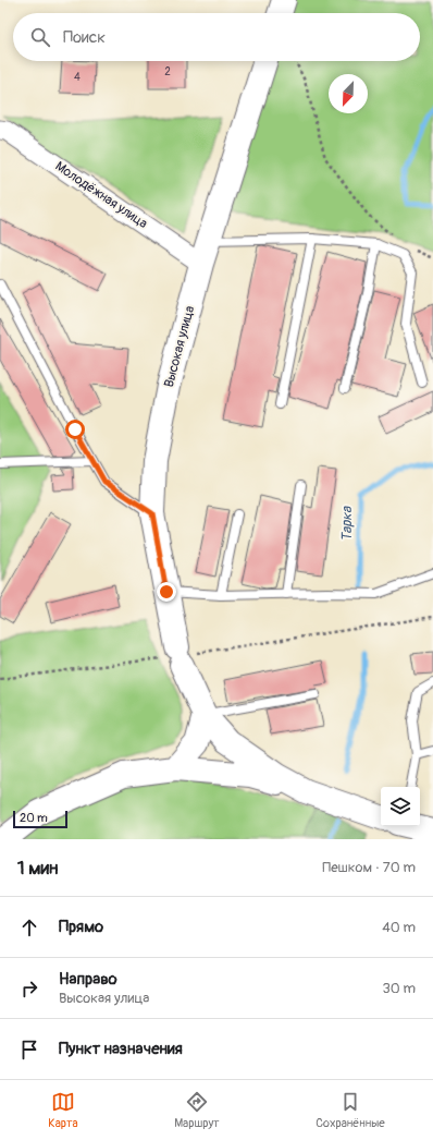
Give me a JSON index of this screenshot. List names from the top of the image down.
{
  "streets": {
    "street": ["Молодёжная улица", "Высокая улица"]
  },
  "crossings": [
    ["Молодёжная улица", "Высокая улица"]
  ],
  "water": ["Тарка"],
  "house_numbers": ["2", "4"],
  "scale_bar": "20 m",
  "north": "bottom left",
  "page": {
    "search": "Поиск",
    "scale": "20 m",
    "heading": ["1 мин", "Пешком · 70 m"],
    "list": [
      ["Прямо", "40 m"],
      ["Направо", "Высокая улица", "30 m"],
      "Пункт назначения"
    ],
    "nav": ["Карта", "Маршрут", "Сохранённые"]
  }
}
